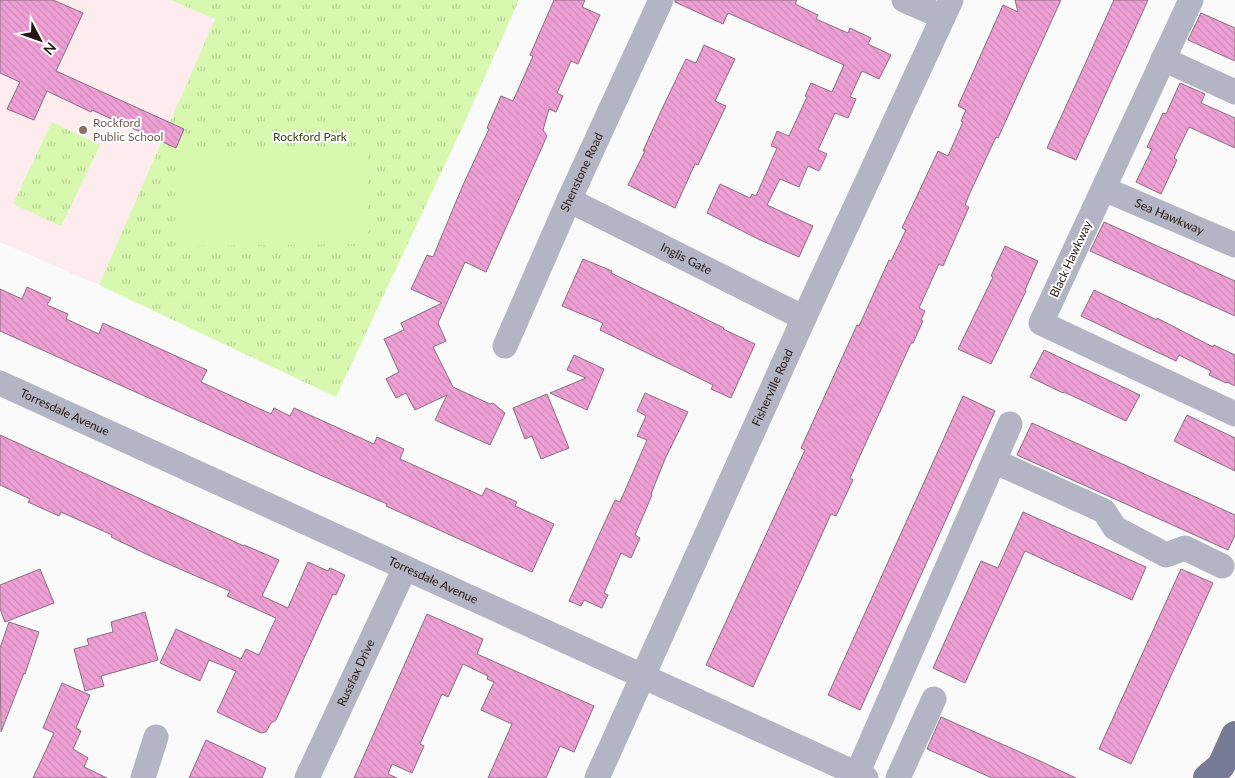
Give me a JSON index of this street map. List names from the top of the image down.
{
  "streets": {
    "street": [
      "Shenstone Road",
      "Sea Hawkway",
      "Inglis Gate",
      "Black Hawkway",
      "Fisherville Road",
      "Torresdale Avenue",
      "Russfax Drive"
    ]
  },
  "crossings": [
    ["Shenstone Road", "Inglis Gate"],
    ["Sea Hawkway", "Black Hawkway"],
    ["Inglis Gate", "Fisherville Road"],
    ["Fisherville Road", "Torresdale Avenue"],
    ["Torresdale Avenue", "Russfax Drive"]
  ],
  "parks": ["Rockford Park"],
  "places": ["Rockford Public School"],
  "north": "bottom right"
}
